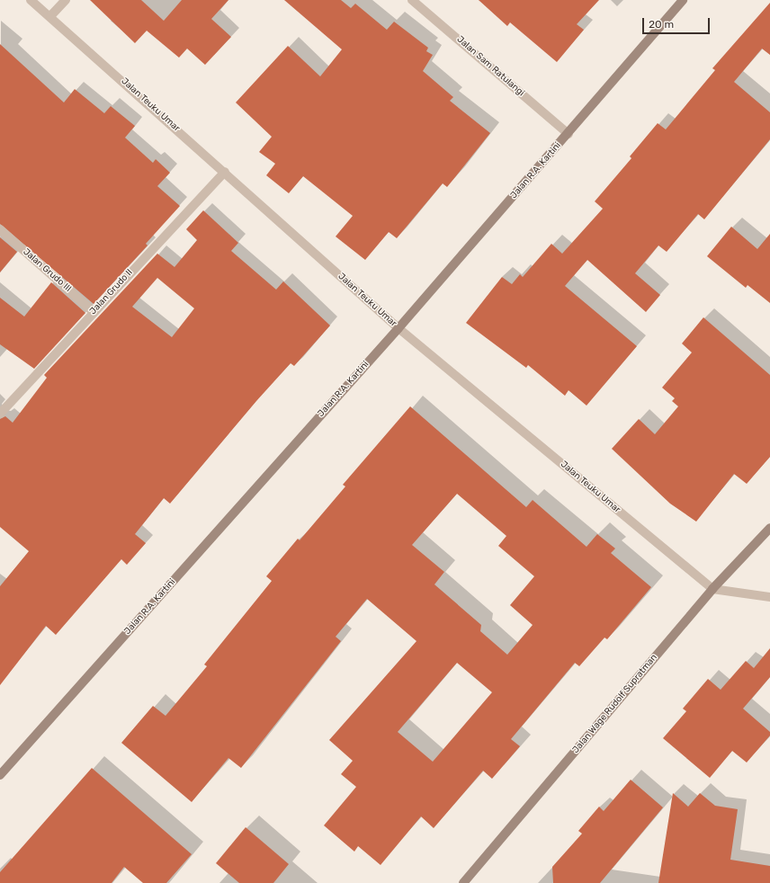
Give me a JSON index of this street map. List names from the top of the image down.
{
  "streets": {
    "street": [
      "Jalan Sam Ratulangi",
      "Jalan Teuku Umar",
      "Jalan R.A. Kartini",
      "Jalan Grudo III",
      "Jalan Grudo II",
      "Jalan Wage Rudolf Supratman"
    ]
  },
  "crossings": [
    ["Jalan Sam Ratulangi", "Jalan R.A. Kartini"],
    ["Jalan Teuku Umar", "Jalan R.A. Kartini"],
    ["Jalan Teuku Umar", "Jalan Grudo II"],
    ["Jalan Teuku Umar", "Jalan Wage Rudolf Supratman"],
    ["Jalan Grudo III", "Jalan Grudo II"]
  ],
  "scale_bar": "20 m"
}
